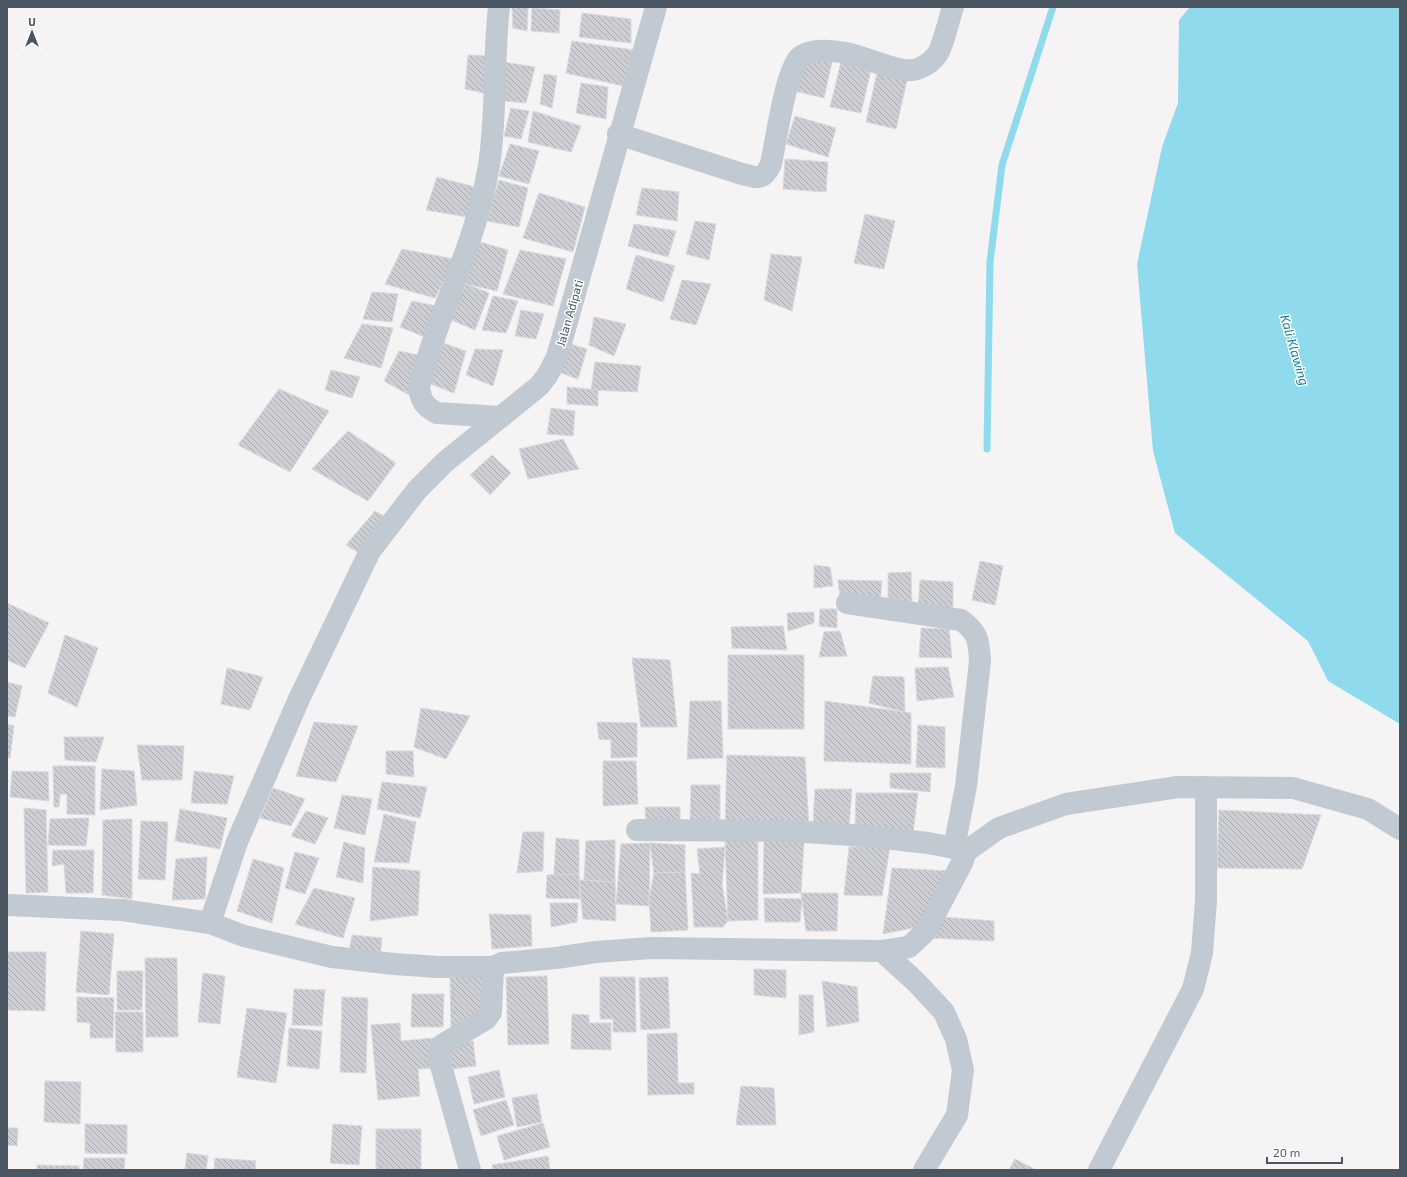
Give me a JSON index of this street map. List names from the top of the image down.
{
  "streets": {
    "street": ["Jalan Adipati"]
  },
  "water": ["Kali Klawing"],
  "scale_bar": "20 m",
  "north": "top"
}
